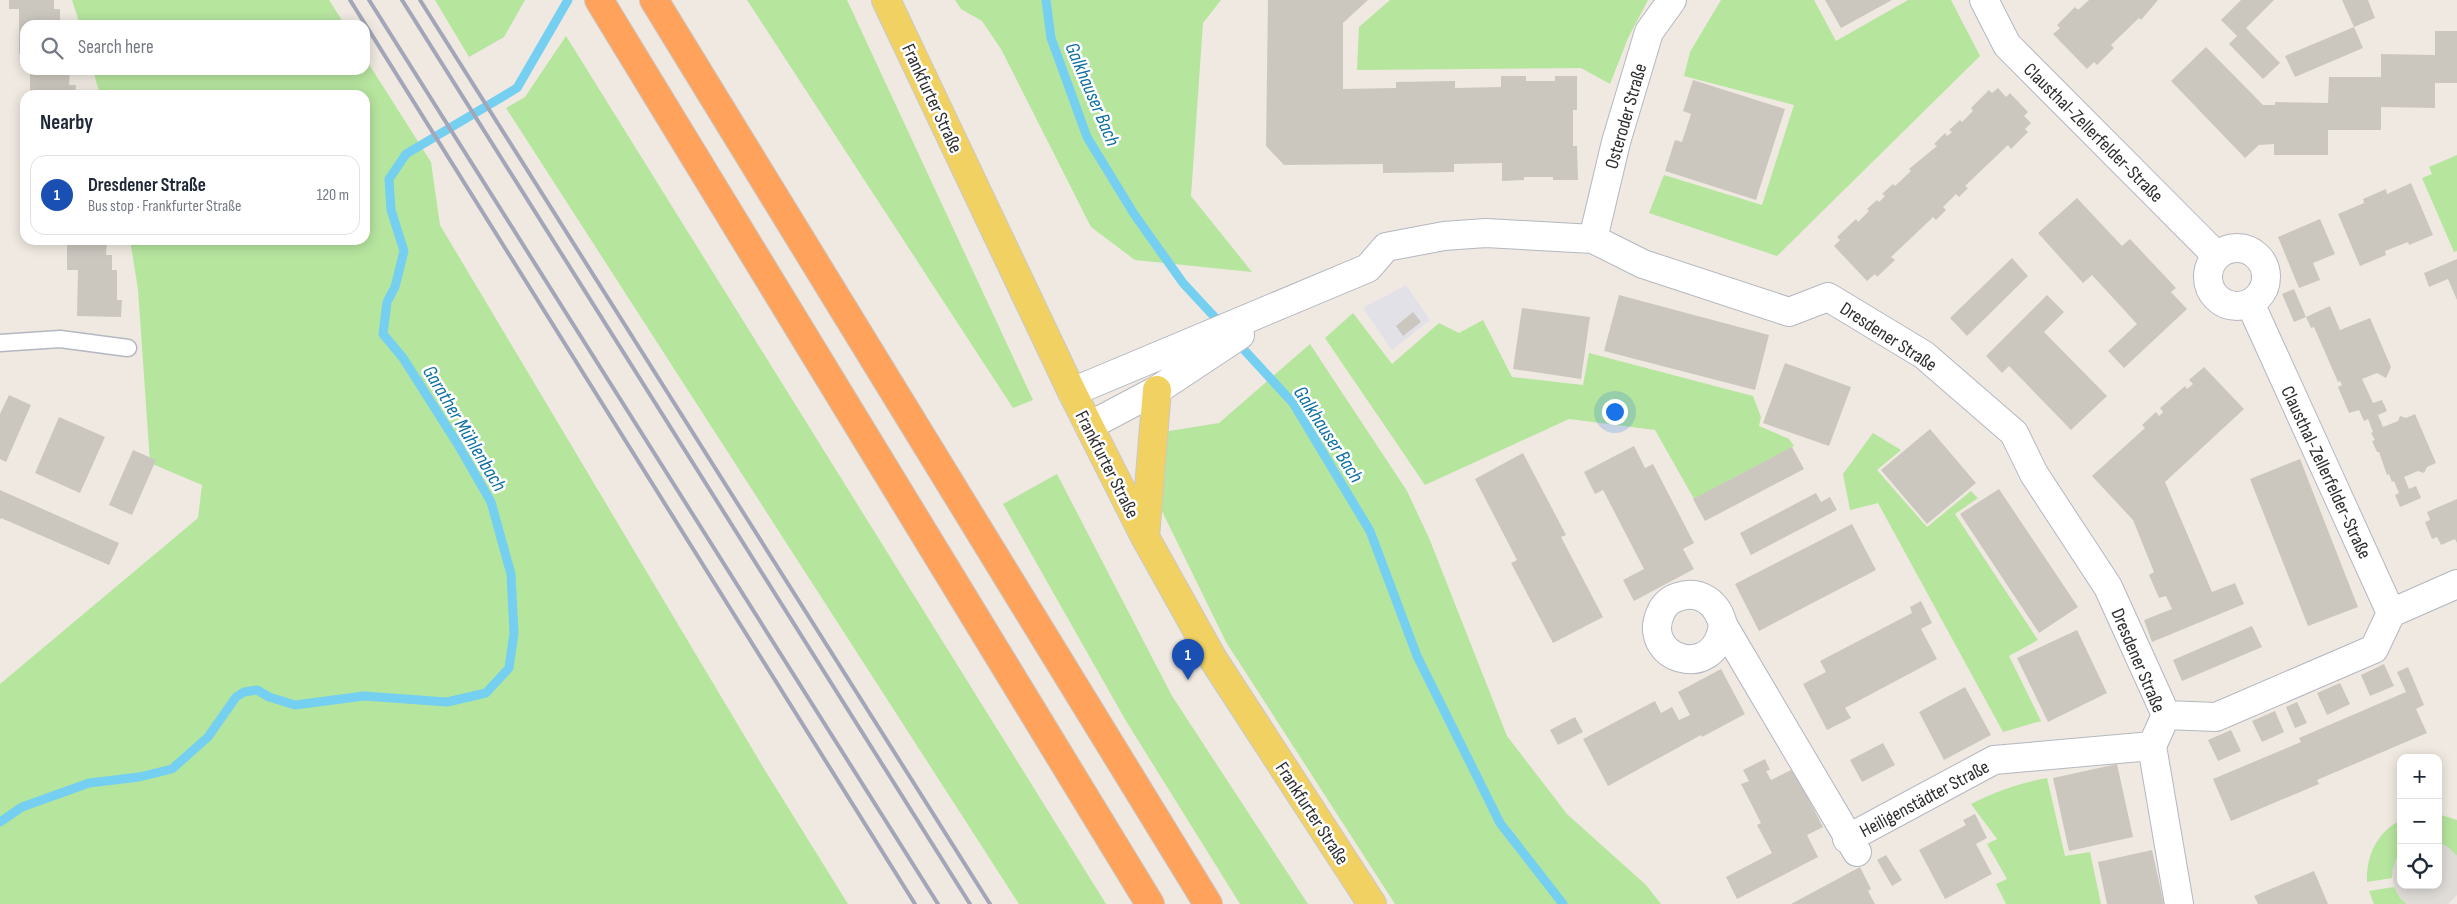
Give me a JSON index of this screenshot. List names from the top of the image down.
{
  "streets": {
    "main road": ["Frankfurter Straße"],
    "street": [
      "Osteroder Straße",
      "Clausthal-Zellerfelder-Straße",
      "Dresdener Straße",
      "Heiligenstädter Straße"
    ]
  },
  "crossings": [
    ["Frankfurter Straße", "Dresdener Straße"],
    ["Osteroder Straße", "Dresdener Straße"],
    ["Dresdener Straße", "Heiligenstädter Straße"]
  ],
  "water": ["Galkhauser Bach", "Garather Mühlenbach"],
  "page": {
    "search": "Search here",
    "heading": "Nearby",
    "list": [
      {
        "mark": "1",
        "name": "Dresdener Straße",
        "note": "Bus stop · Frankfurter Straße",
        "value": "120 m"
      }
    ],
    "pins": "1",
    "map_buttons": ["+", "−"]
  }
}
